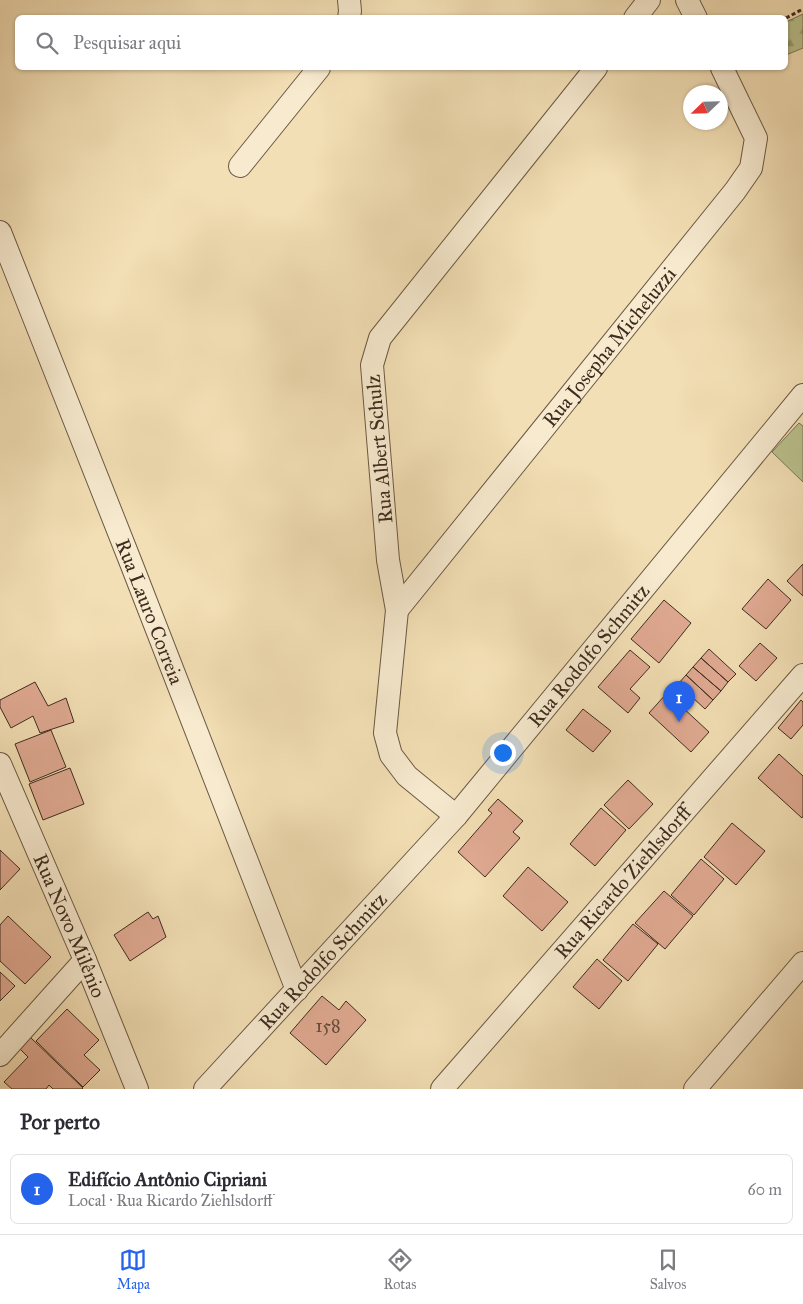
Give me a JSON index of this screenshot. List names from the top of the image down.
{
  "streets": {
    "street": [
      "Rua Josepha Micheluzzi",
      "Rua Albert Schulz",
      "Rua Lauro Correia",
      "Rua Rodolfo Schmitz",
      "Rua Ricardo Ziehlsdorff",
      "Rua Novo Milênio"
    ]
  },
  "crossings": [
    ["Rua Josepha Micheluzzi", "Rua Albert Schulz"],
    ["Rua Albert Schulz", "Rua Rodolfo Schmitz"],
    ["Rua Lauro Correia", "Rua Rodolfo Schmitz"]
  ],
  "house_numbers": ["158"],
  "north": "bottom left",
  "page": {
    "search": "Pesquisar aqui",
    "pins": "1",
    "heading": "Por perto",
    "list": [
      {
        "mark": "1",
        "name": "Edifício Antônio Cipriani",
        "note": "Local · Rua Ricardo Ziehlsdorff",
        "value": "60 m"
      }
    ],
    "nav": ["Mapa", "Rotas", "Salvos"]
  }
}
